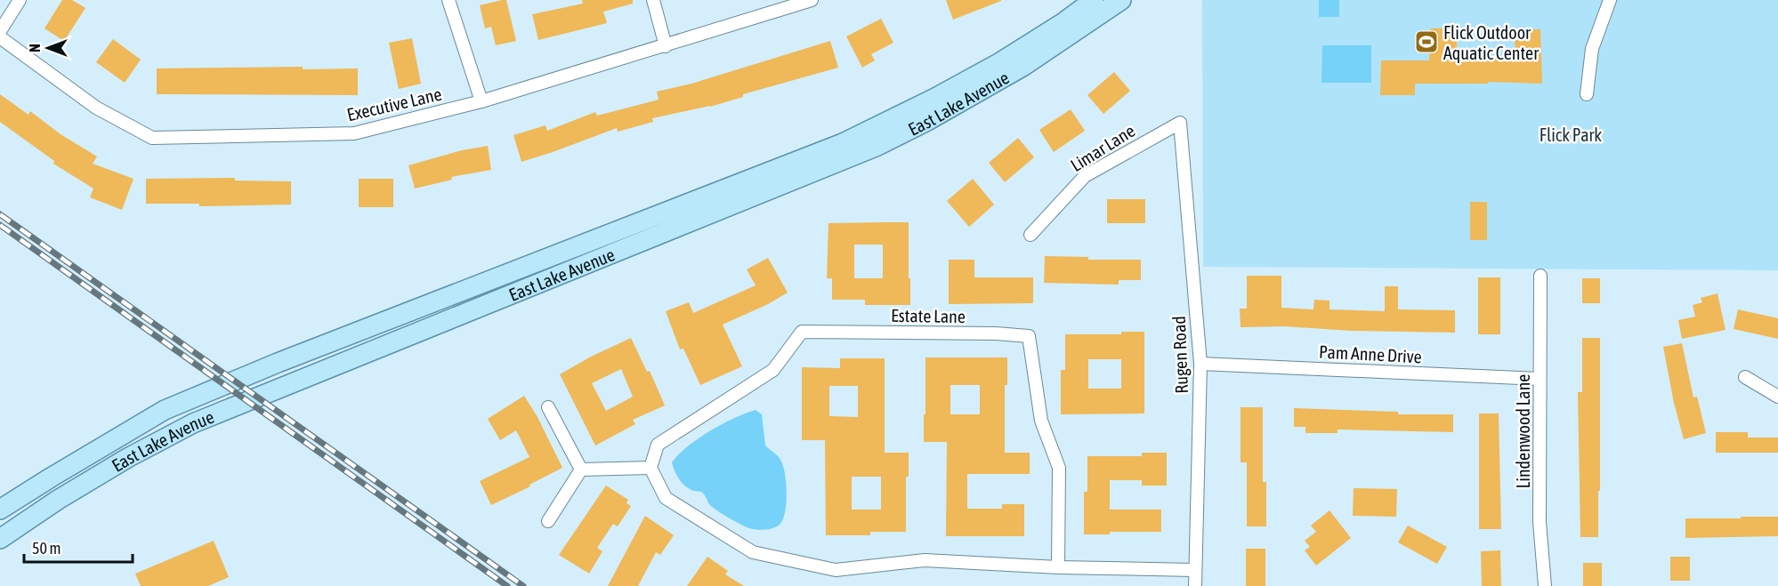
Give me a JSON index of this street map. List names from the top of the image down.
{
  "streets": {
    "main road": ["East Lake Avenue"],
    "street": [
      "Executive Lane",
      "Limar Lane",
      "Estate Lane",
      "Pam Anne Drive",
      "Rugen Road",
      "Lindenwood Lane"
    ]
  },
  "crossings": [
    ["Limar Lane", "Rugen Road"],
    ["Pam Anne Drive", "Rugen Road"],
    ["Pam Anne Drive", "Lindenwood Lane"]
  ],
  "parks": ["Flick Park"],
  "places": {
    "sports": ["Flick Outdoor Aquatic Center"]
  },
  "scale_bar": "50 m",
  "north": "left"
}
